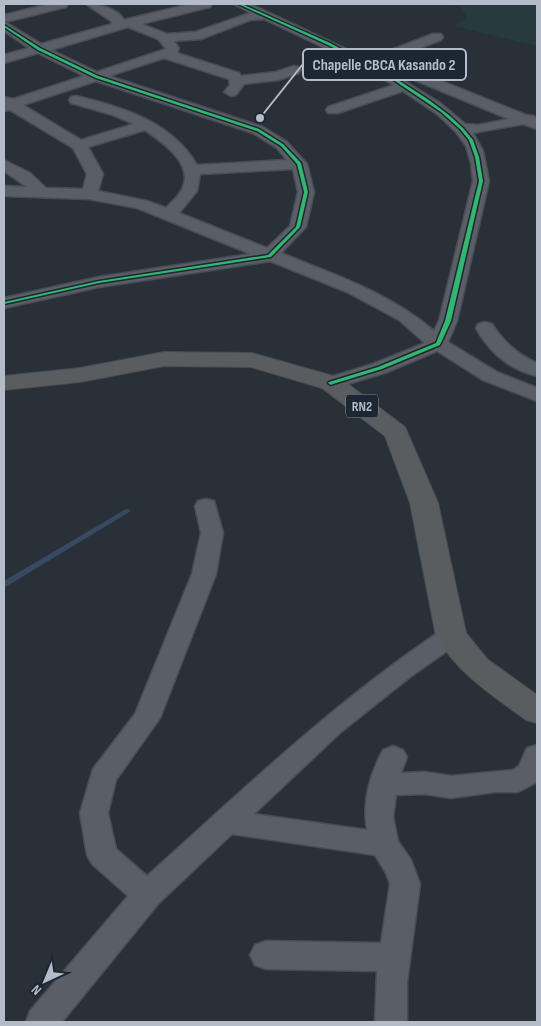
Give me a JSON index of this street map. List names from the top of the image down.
{
  "streets": {
    "highway": ["RN2"]
  },
  "places": ["Chapelle CBCA Kasando 2"],
  "north": "bottom left"
}
